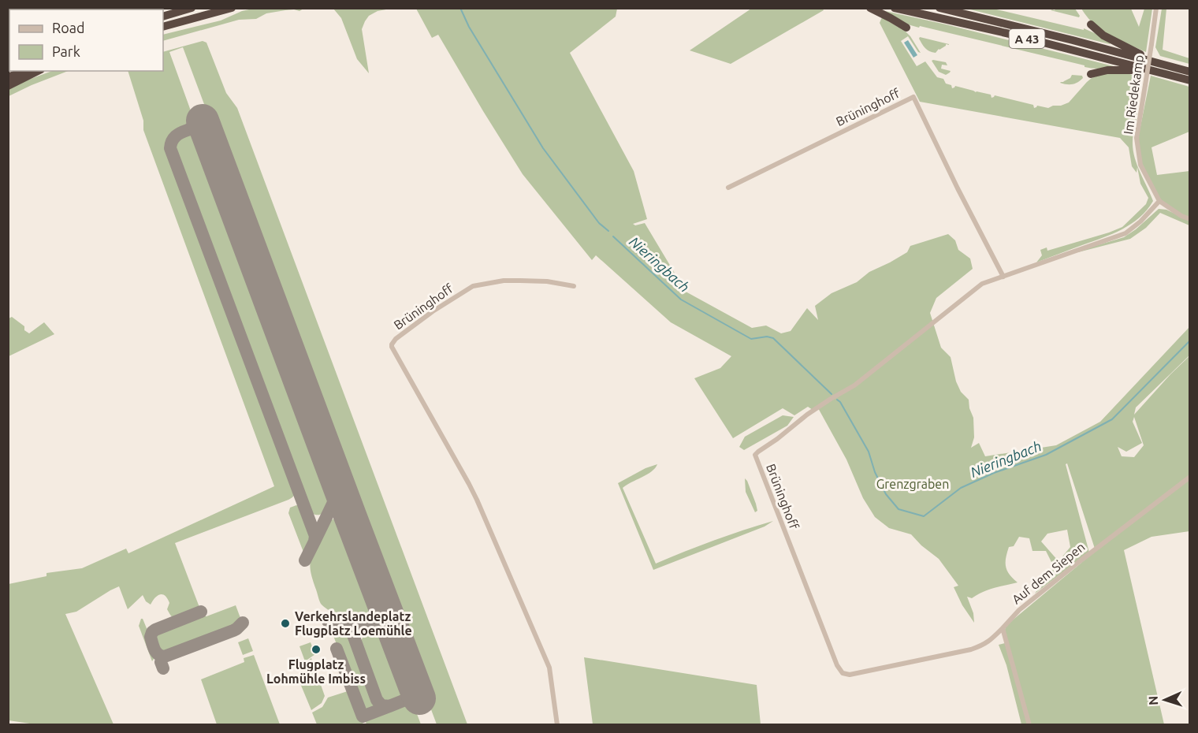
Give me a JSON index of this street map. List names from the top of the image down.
{
  "streets": {
    "highway": ["A 43"],
    "street": ["Im Riedekamp", "Brüninghoff", "Auf dem Siepen"]
  },
  "crossings": [
    ["Im Riedekamp", "Brüninghoff"],
    ["Brüninghoff", "Auf dem Siepen"]
  ],
  "water": ["Nieringbach"],
  "parks": ["Grenzgraben"],
  "places": ["Verkehrslandeplatz Flugplatz Loemühle", "Flugplatz Lohmühle Imbiss"],
  "legend": ["Road", "Park"],
  "north": "left"
}
